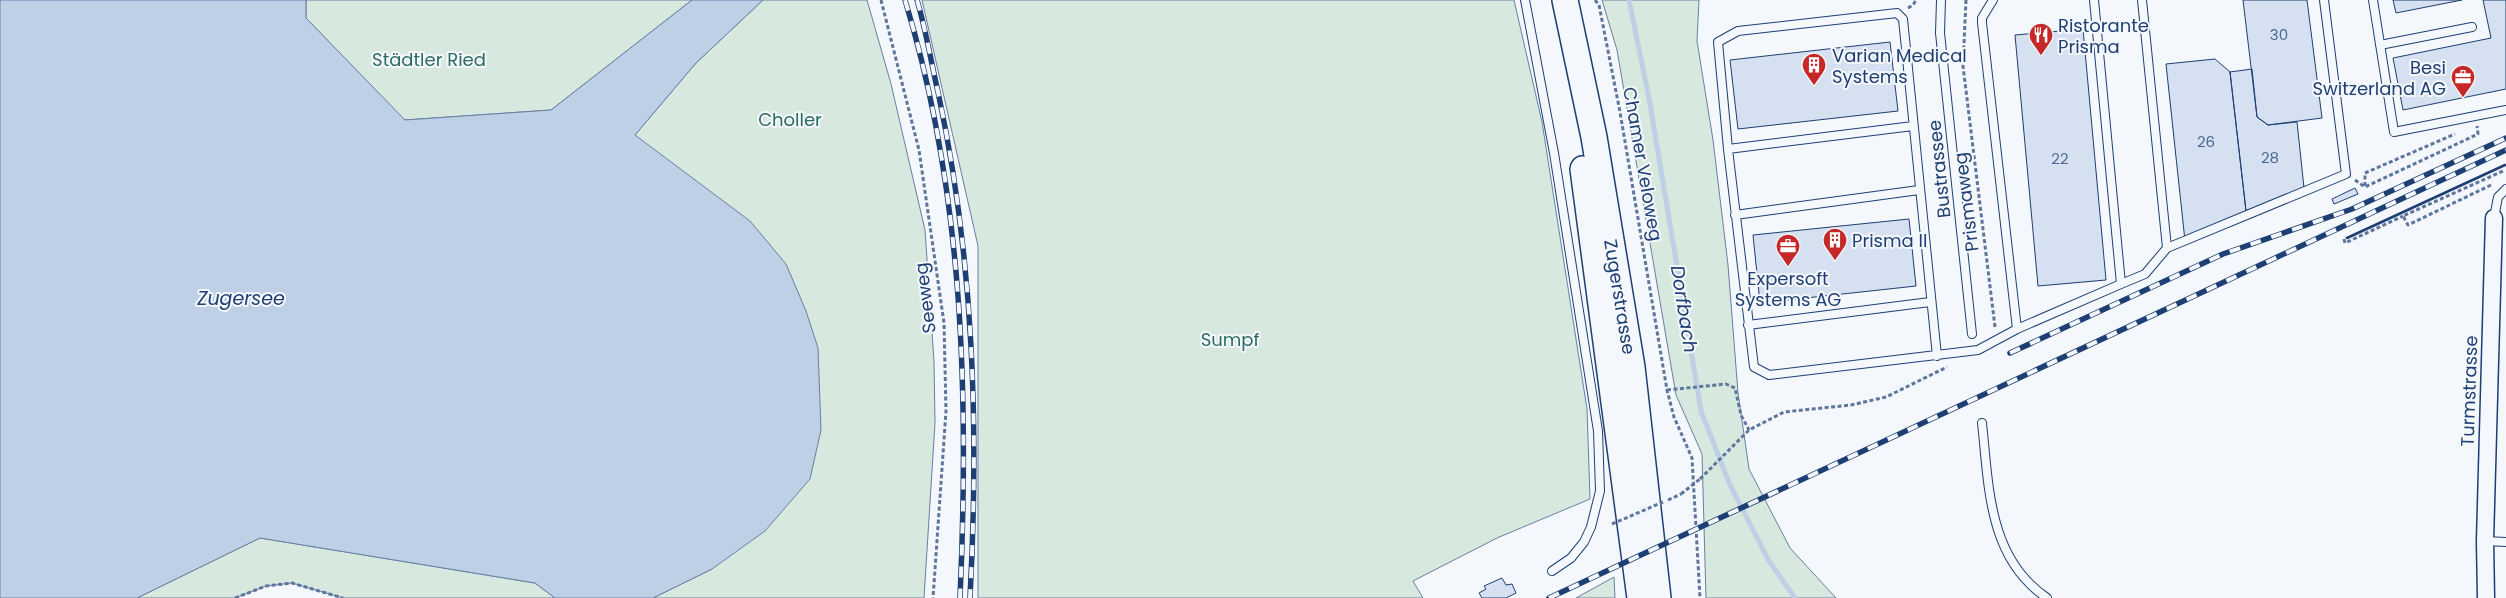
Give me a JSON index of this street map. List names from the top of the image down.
{
  "streets": {
    "main road": ["Zugerstrasse"],
    "street": ["Turmstrasse"],
    "lane": ["Bustrassee"],
    "path": ["Chamer Veloweg", "Prismaweg", "Seeweg"]
  },
  "water": ["Zugersee", "Dorfbach"],
  "parks": ["Städtler Ried", "Choller", "Sumpf"],
  "places": {
    "restaurant": ["Ristorante Prisma"],
    "building": ["Varian Medical Systems", "Prisma II"],
    "office": ["Besi Switzerland AG", "Expersoft Systems AG"]
  },
  "house_numbers": [
    "30",
    "26",
    "28",
    "22"
  ]
}
